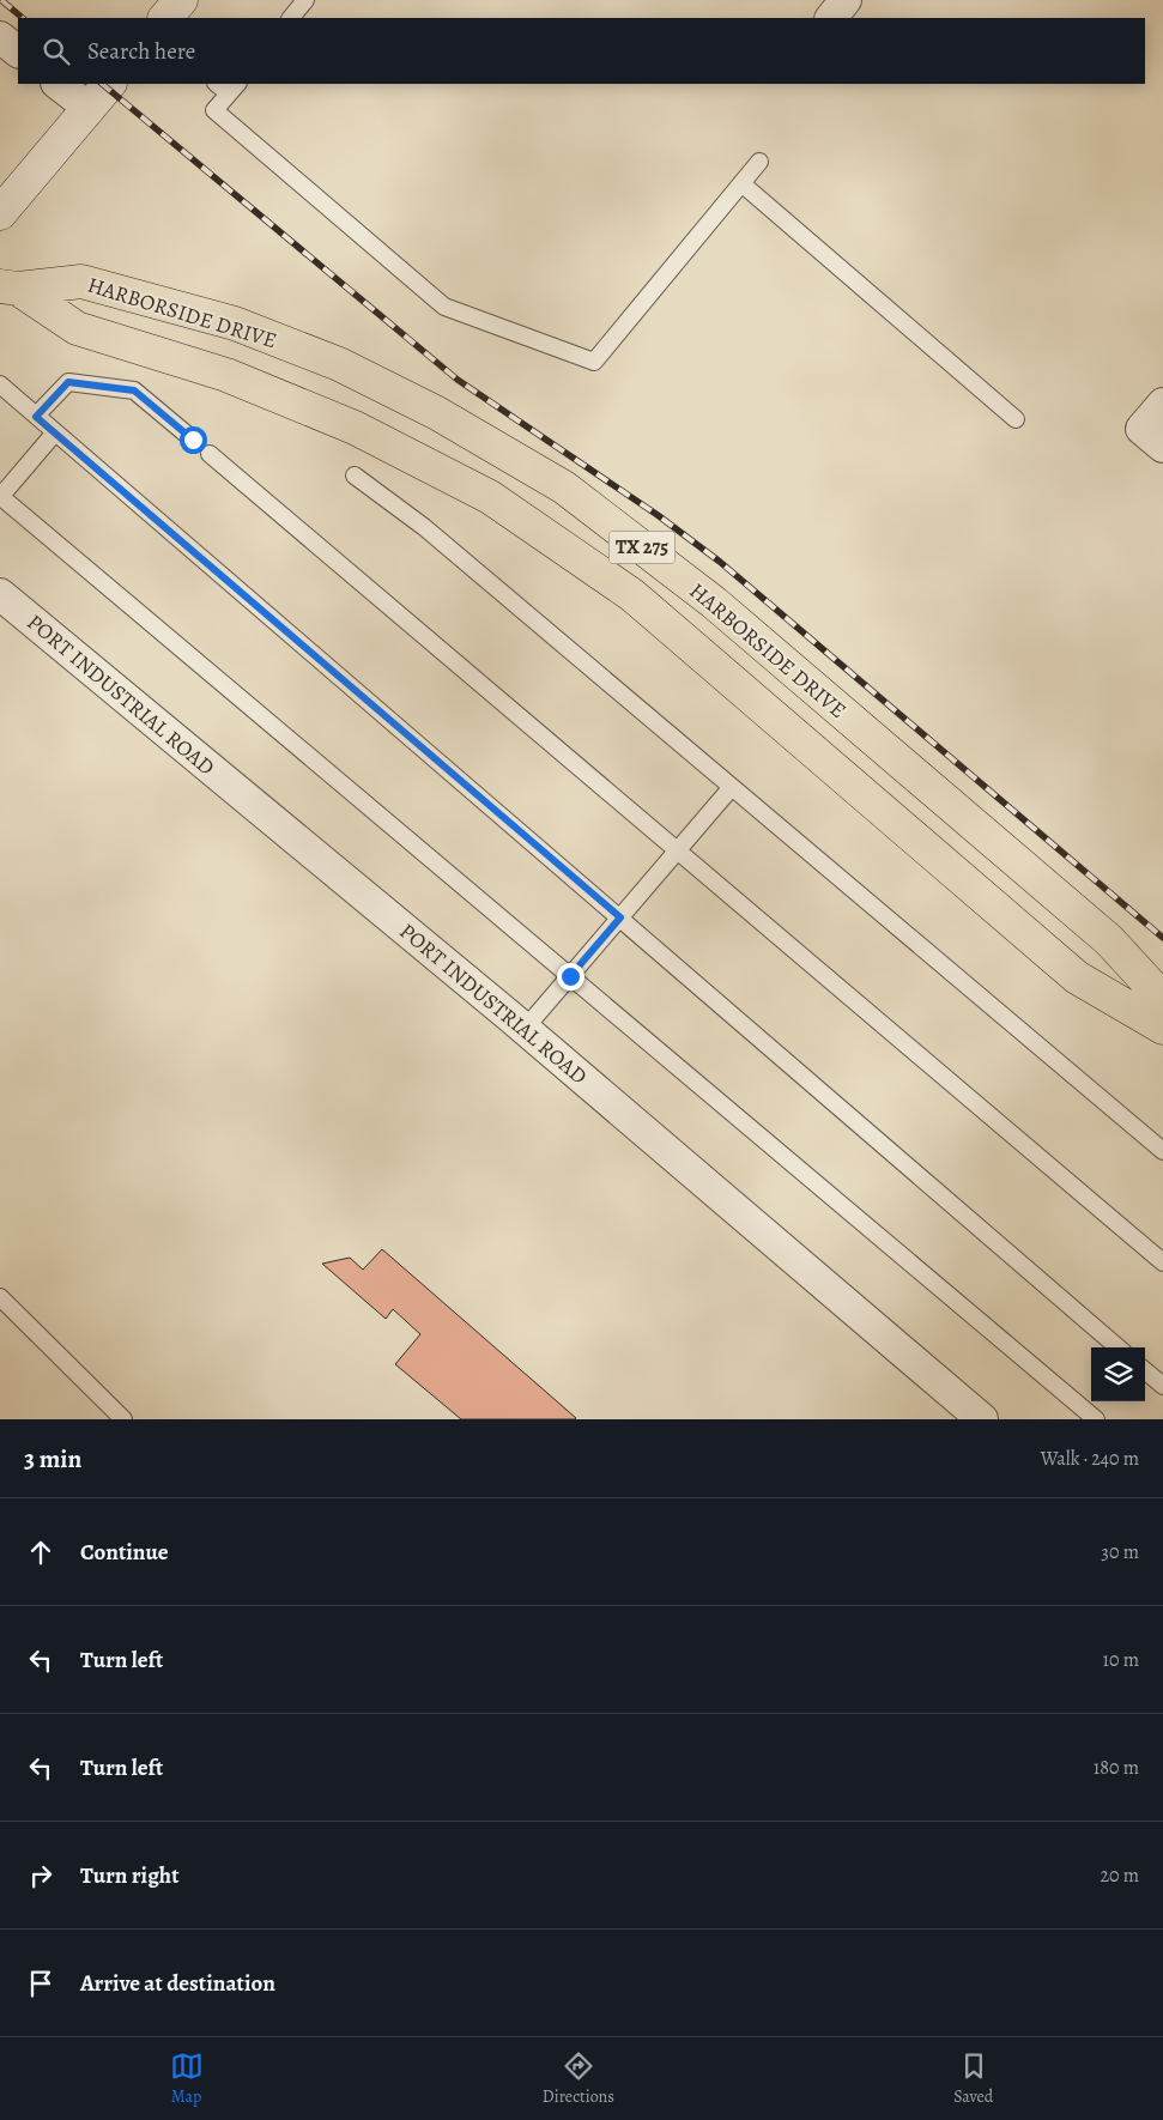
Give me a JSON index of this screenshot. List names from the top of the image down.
{
  "streets": {
    "main road": ["HARBORSIDE DRIVE", "TX 275"],
    "street": ["PORT INDUSTRIAL ROAD"]
  },
  "page": {
    "search": "Search here",
    "heading": ["3 min", "Walk · 240 m"],
    "list": [
      ["Continue", "30 m"],
      ["Turn left", "10 m"],
      ["Turn left", "180 m"],
      ["Turn right", "20 m"],
      "Arrive at destination"
    ],
    "nav": ["Map", "Directions", "Saved"]
  }
}
